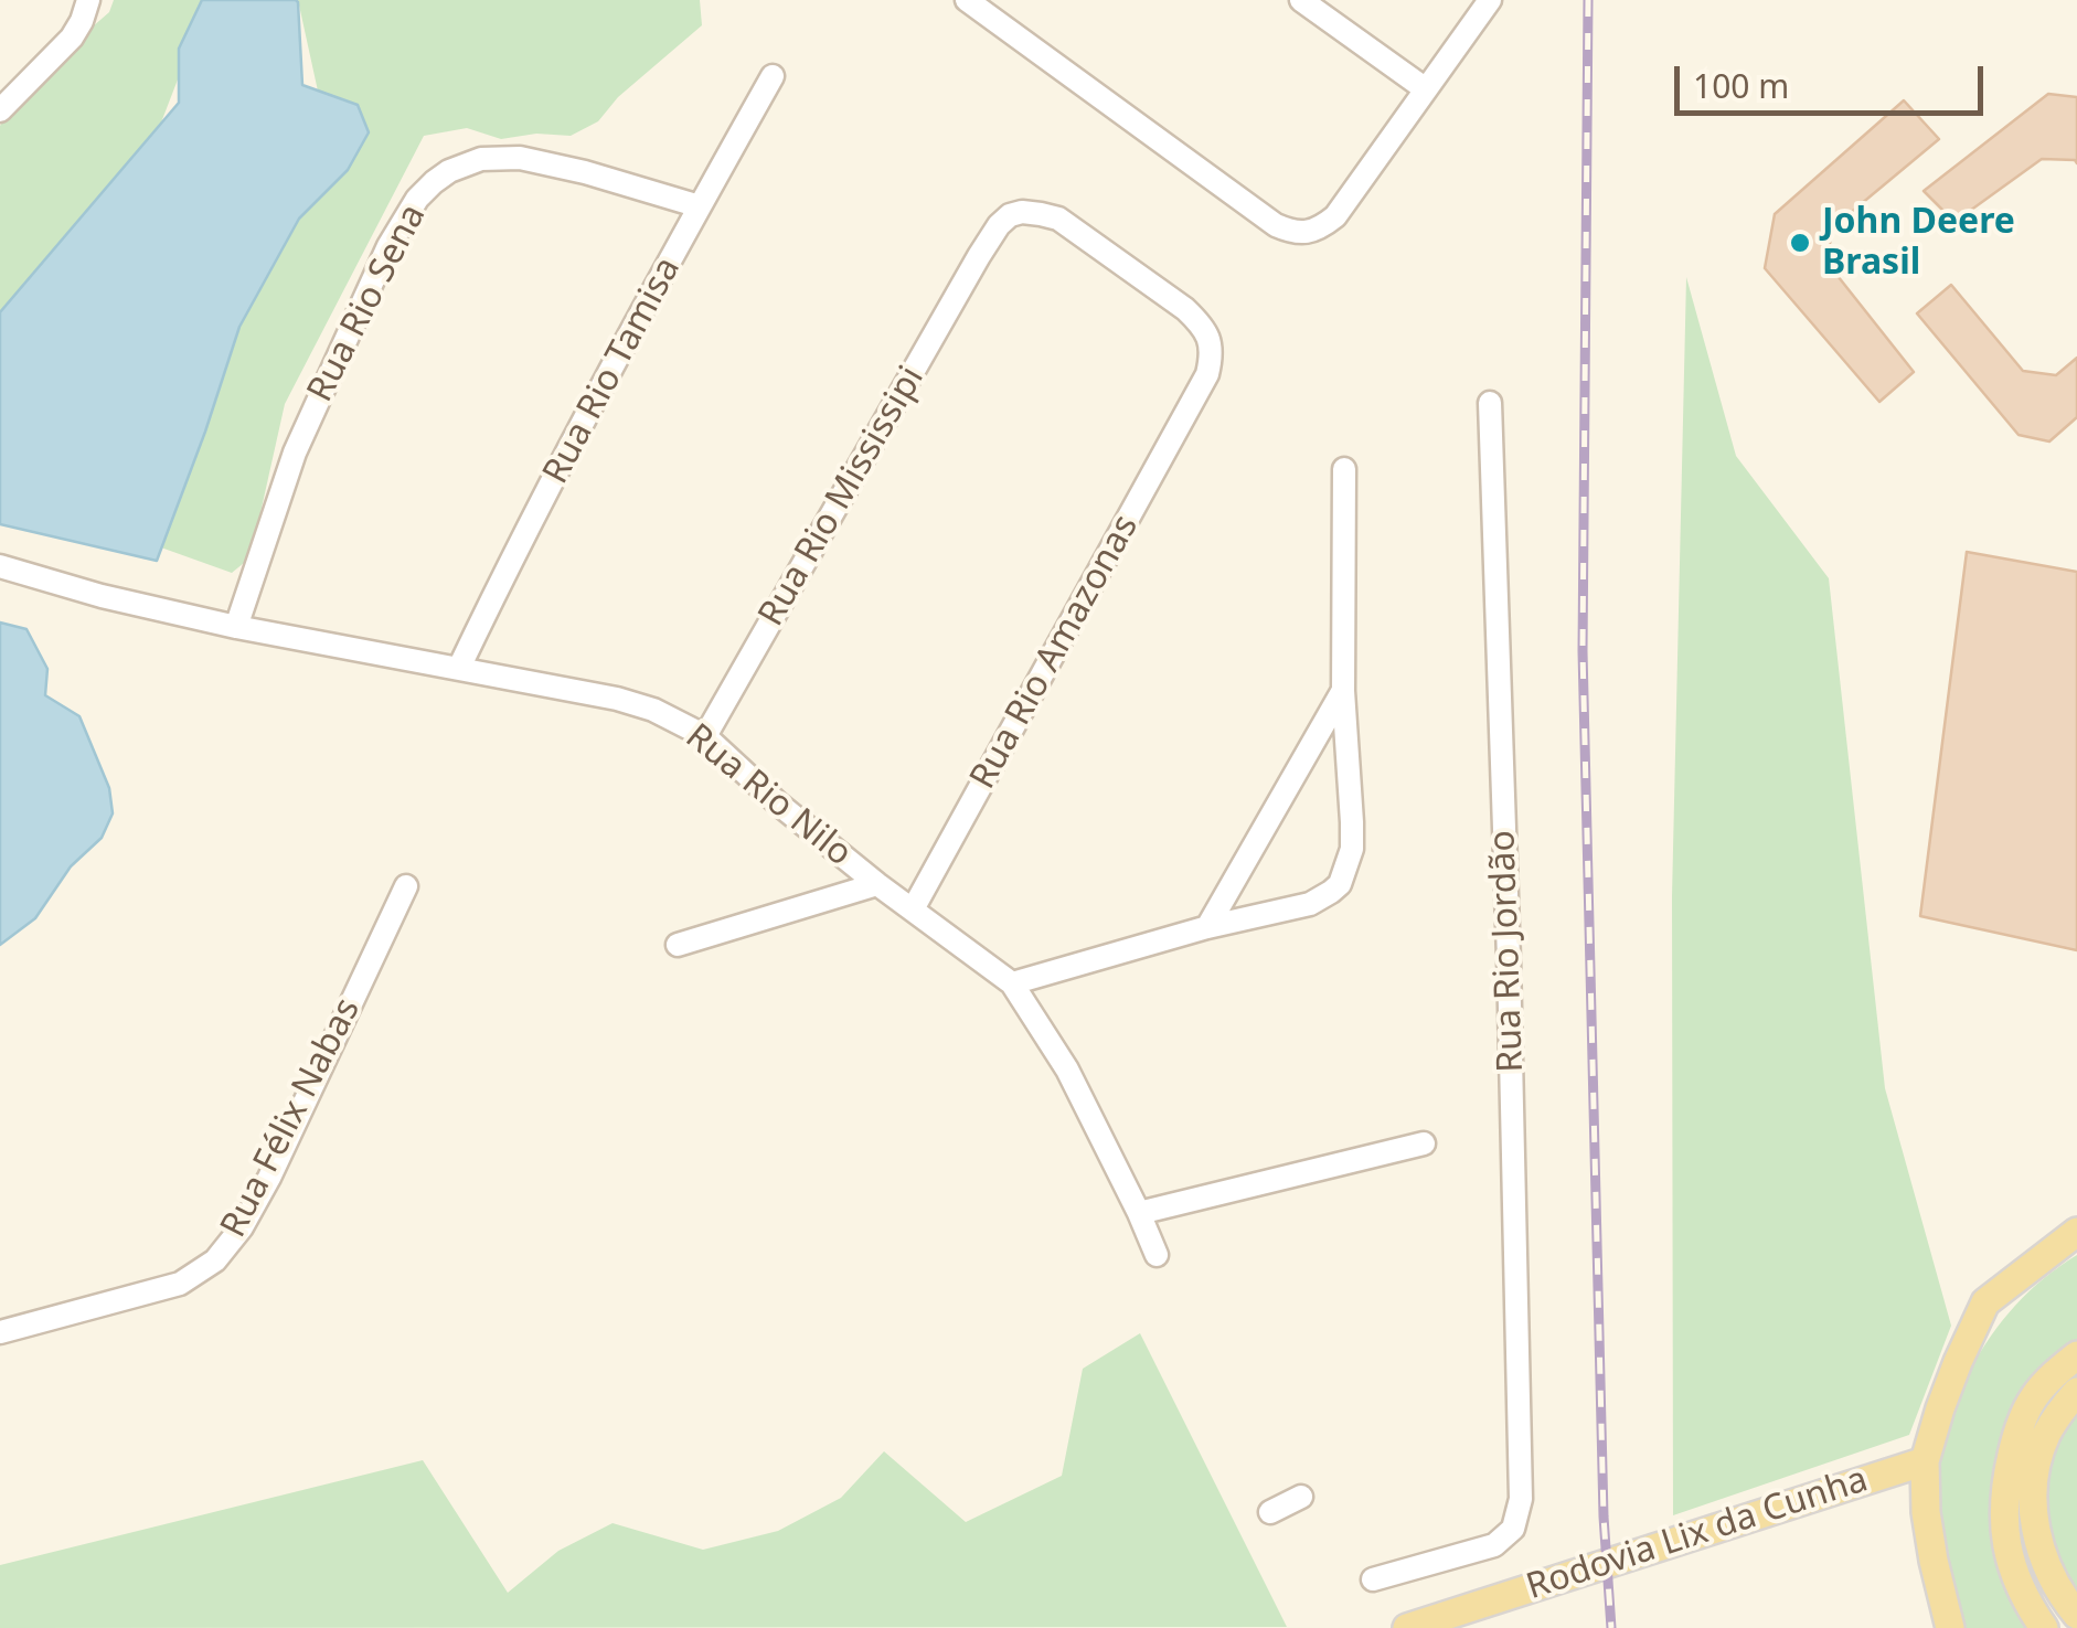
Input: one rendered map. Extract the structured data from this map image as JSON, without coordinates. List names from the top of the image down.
{
  "streets": {
    "main road": ["Rodovia Lix da Cunha"],
    "street": [
      "Rua Rio Sena",
      "Rua Rio Tamisa",
      "Rua Rio Mississipi",
      "Rua Rio Amazonas",
      "Rua Rio Nilo",
      "Rua Rio Jordão",
      "Rua Félix Nabas"
    ]
  },
  "crossings": [
    ["Rua Rio Sena", "Rua Rio Tamisa"],
    ["Rua Rio Sena", "Rua Rio Nilo"],
    ["Rua Rio Tamisa", "Rua Rio Nilo"],
    ["Rua Rio Mississipi", "Rua Rio Amazonas"],
    ["Rua Rio Mississipi", "Rua Rio Nilo"],
    ["Rua Rio Amazonas", "Rua Rio Nilo"]
  ],
  "places": ["John Deere Brasil"],
  "scale_bar": "100 m"
}
